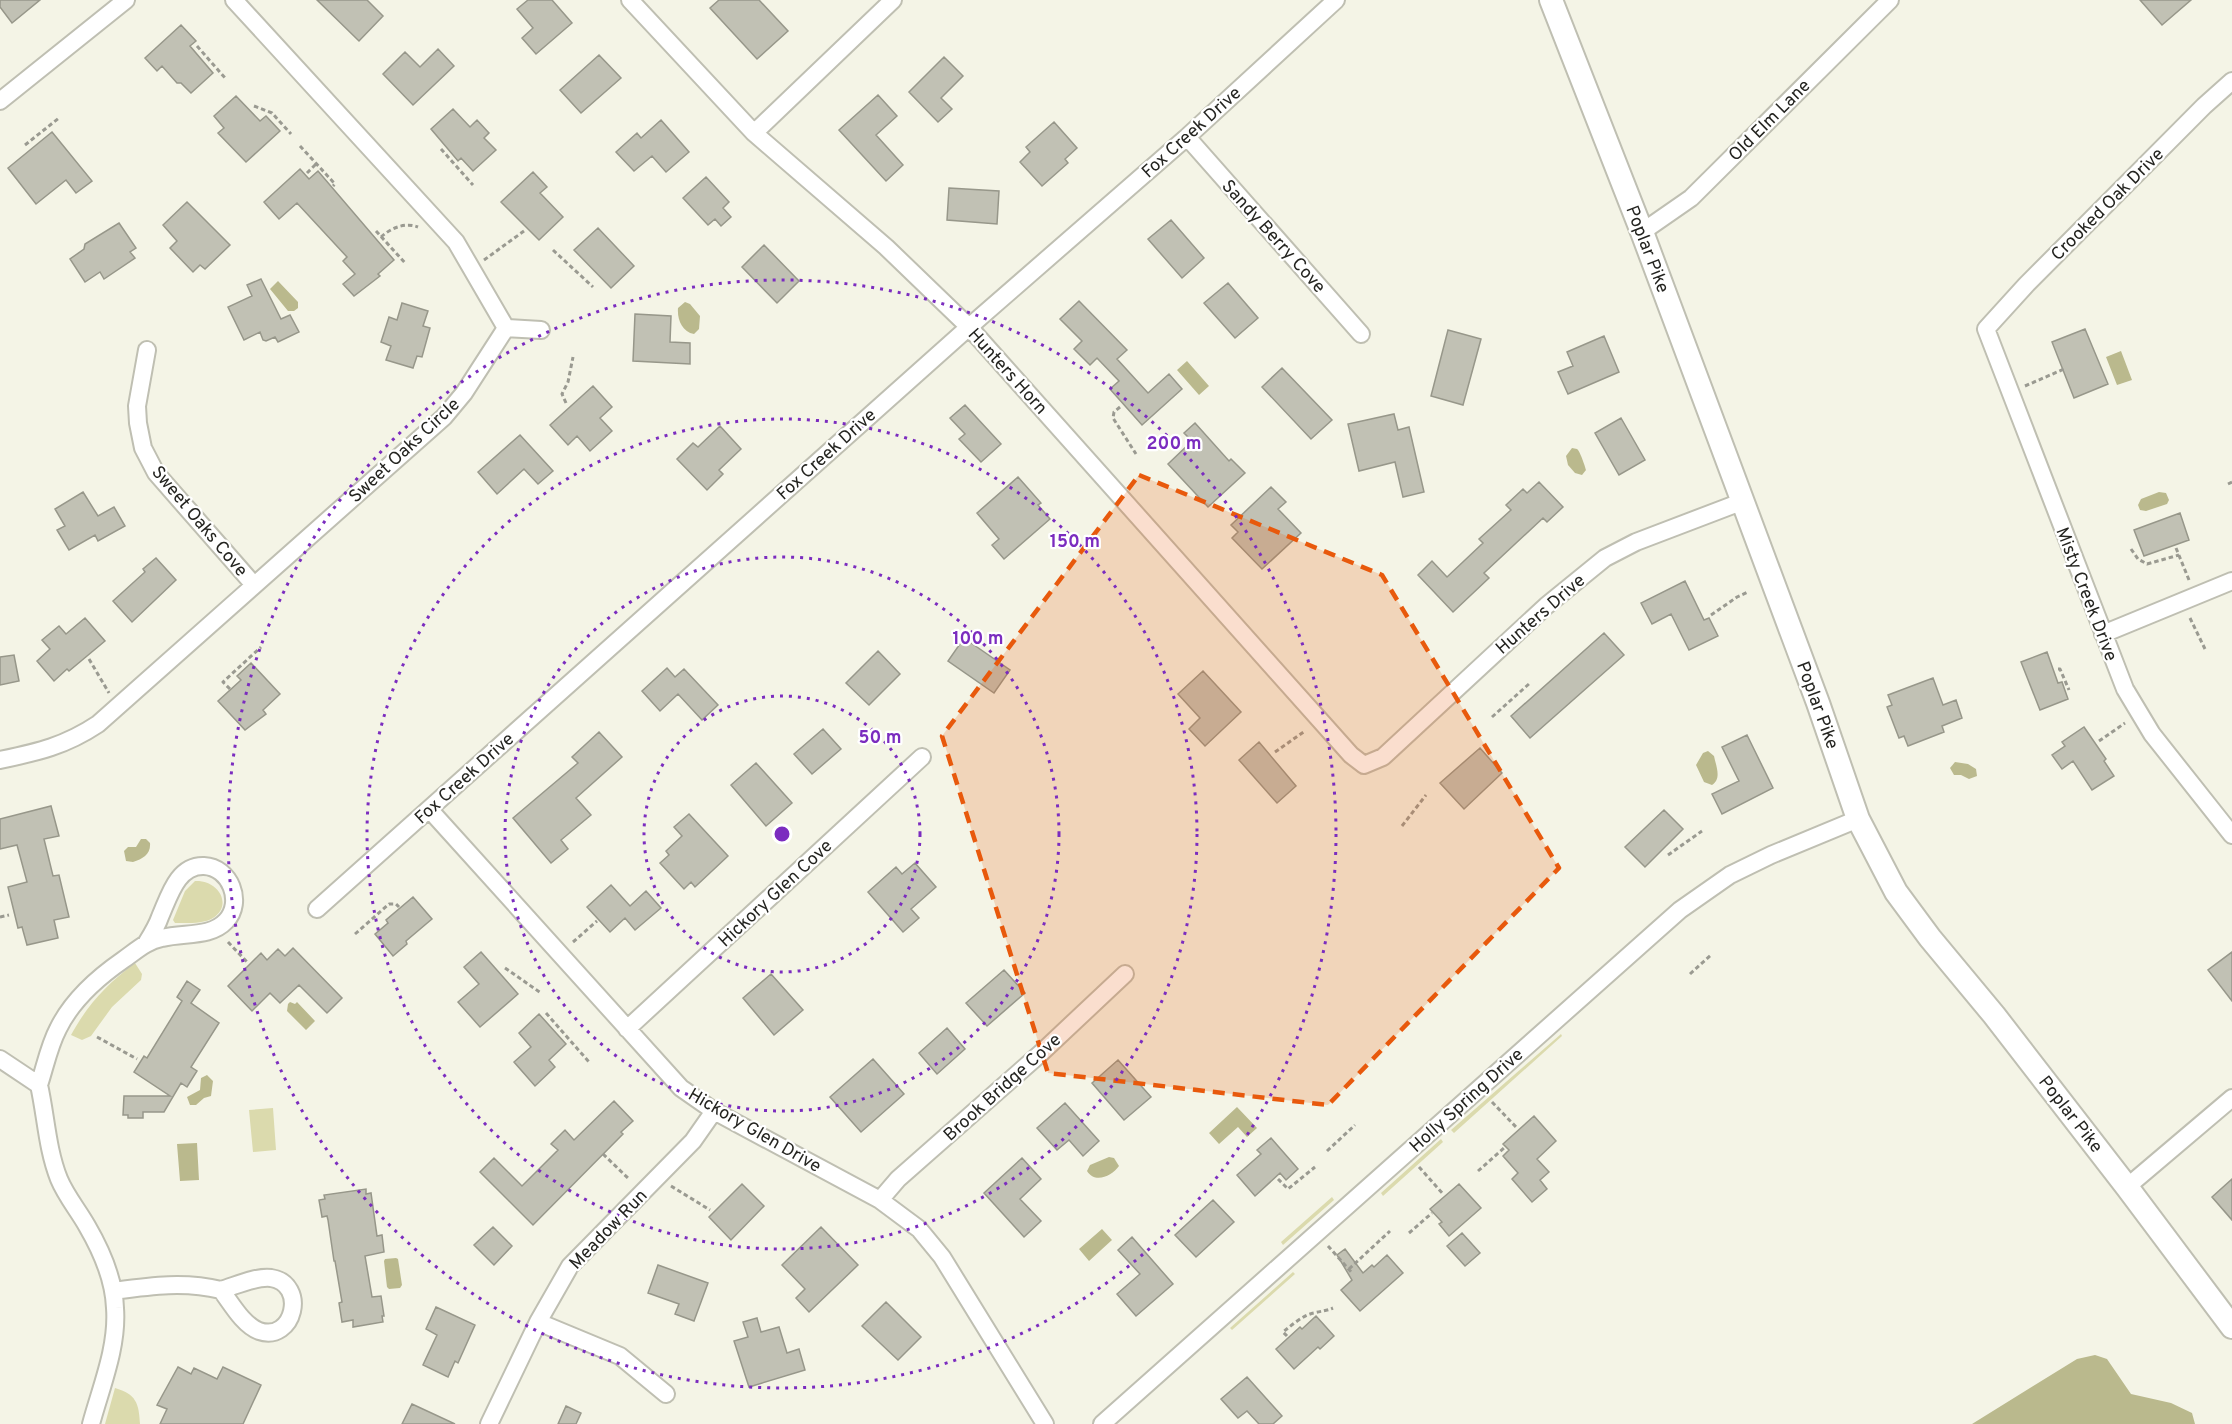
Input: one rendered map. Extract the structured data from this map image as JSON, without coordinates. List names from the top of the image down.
{
  "streets": {
    "main road": ["Poplar Pike"],
    "street": [
      "Old Elm Lane",
      "Fox Creek Drive",
      "Crooked Oak Drive",
      "Sandy Berry Cove",
      "Hunters Horn",
      "Sweet Oaks Circle",
      "Sweet Oaks Cove",
      "Misty Creek Drive",
      "Hunters Drive",
      "Hickory Glen Cove",
      "Brook Bridge Cove",
      "Holly Spring Drive",
      "Hickory Glen Drive",
      "Meadow Run"
    ]
  },
  "crossings": [
    ["Old Elm Lane", "Poplar Pike"],
    ["Fox Creek Drive", "Sandy Berry Cove"],
    ["Fox Creek Drive", "Hunters Horn"],
    ["Fox Creek Drive", "Hickory Glen Drive"],
    ["Crooked Oak Drive", "Misty Creek Drive"],
    ["Poplar Pike", "Hunters Drive"],
    ["Poplar Pike", "Holly Spring Drive"],
    ["Hunters Horn", "Hunters Drive"],
    ["Sweet Oaks Circle", "Sweet Oaks Cove"],
    ["Hickory Glen Cove", "Hickory Glen Drive"],
    ["Brook Bridge Cove", "Hickory Glen Drive"],
    ["Hickory Glen Drive", "Meadow Run"]
  ],
  "rings": [
    "200 m",
    "150 m",
    "100 m",
    "50 m"
  ]
}
